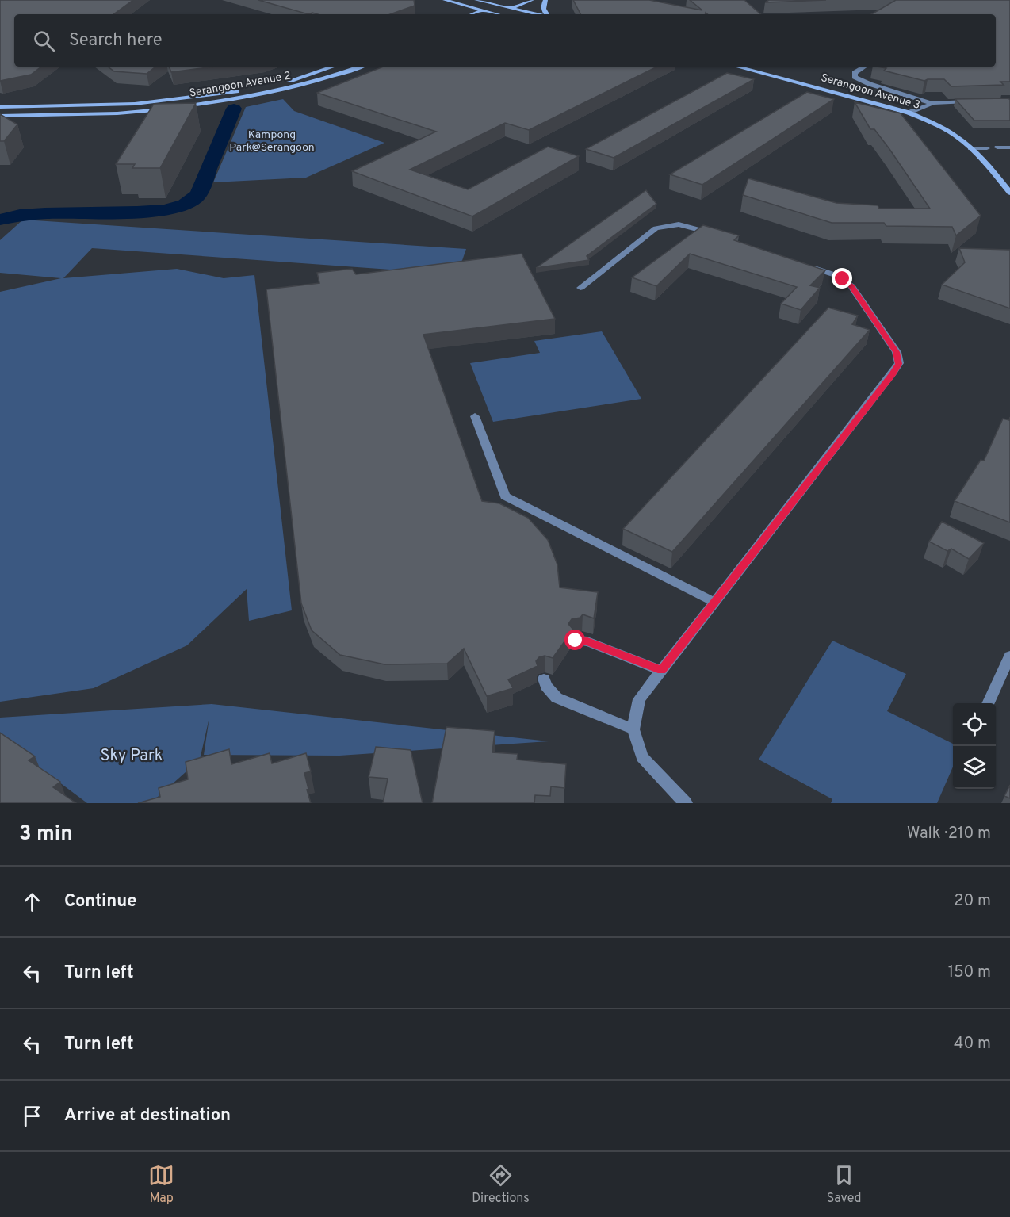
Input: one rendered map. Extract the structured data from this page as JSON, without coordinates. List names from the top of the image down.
{
  "streets": {
    "main road": ["Serangoon Avenue 2", "Serangoon Avenue 3"]
  },
  "parks": ["Kampong Park@Serangoon", "Sky Park"],
  "page": {
    "search": "Search here",
    "heading": ["3 min", "Walk · 210 m"],
    "list": [
      ["Continue", "20 m"],
      ["Turn left", "150 m"],
      ["Turn left", "40 m"],
      "Arrive at destination"
    ],
    "nav": ["Map", "Directions", "Saved"]
  }
}
